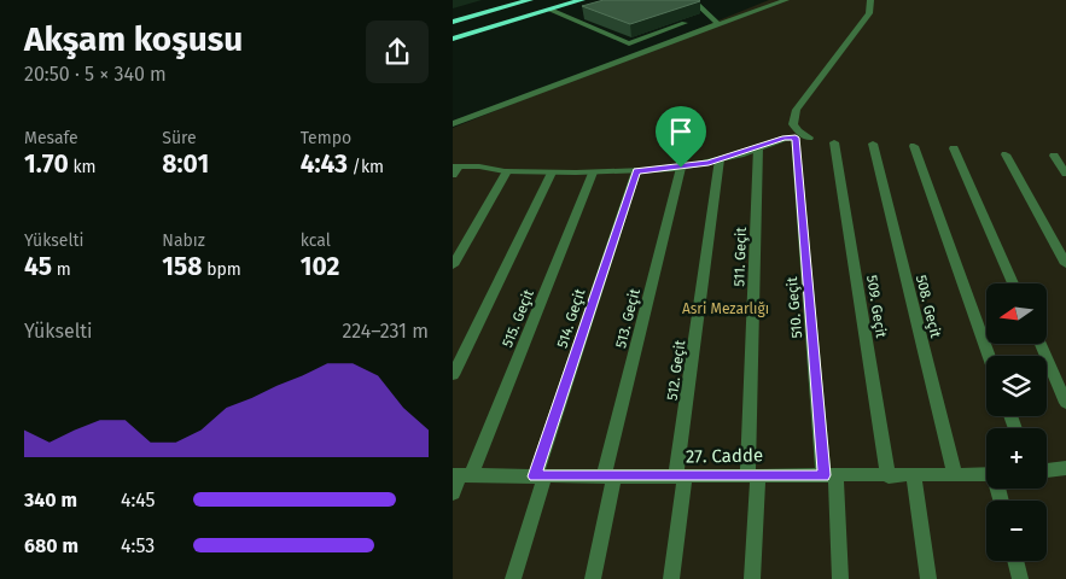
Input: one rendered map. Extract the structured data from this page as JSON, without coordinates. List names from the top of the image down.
{
  "streets": {
    "street": [
      "511. Geçit",
      "509. Geçit",
      "508. Geçit",
      "510. Geçit",
      "515. Geçit",
      "514. Geçit",
      "513. Geçit",
      "512. Geçit",
      "27. Cadde"
    ]
  },
  "crossings": [
    ["511. Geçit", "510. Geçit"],
    ["511. Geçit", "27. Cadde"],
    ["509. Geçit", "27. Cadde"],
    ["508. Geçit", "27. Cadde"],
    ["510. Geçit", "27. Cadde"],
    ["515. Geçit", "27. Cadde"],
    ["514. Geçit", "27. Cadde"],
    ["513. Geçit", "27. Cadde"],
    ["512. Geçit", "27. Cadde"]
  ],
  "parks": ["Asri Mezarlığı"],
  "north": "left",
  "page": {
    "heading": ["Akşam koşusu", "20:50 · 5 × 340 m"],
    "stats": [
      ["Mesafe", "1.70 km"],
      ["Süre", "8:01"],
      ["Tempo", "4:43 /km"],
      ["Yükselti", "45 m"],
      ["Nabız", "158 bpm"],
      ["kcal", "102"]
    ],
    "map_buttons": ["+", "−"],
    "chart": ["Yükselti", "224–231 m"],
    "list": [
      {
        "name": "340 m",
        "note": "4:45"
      },
      {
        "name": "680 m",
        "note": "4:53"
      }
    ]
  }
}
